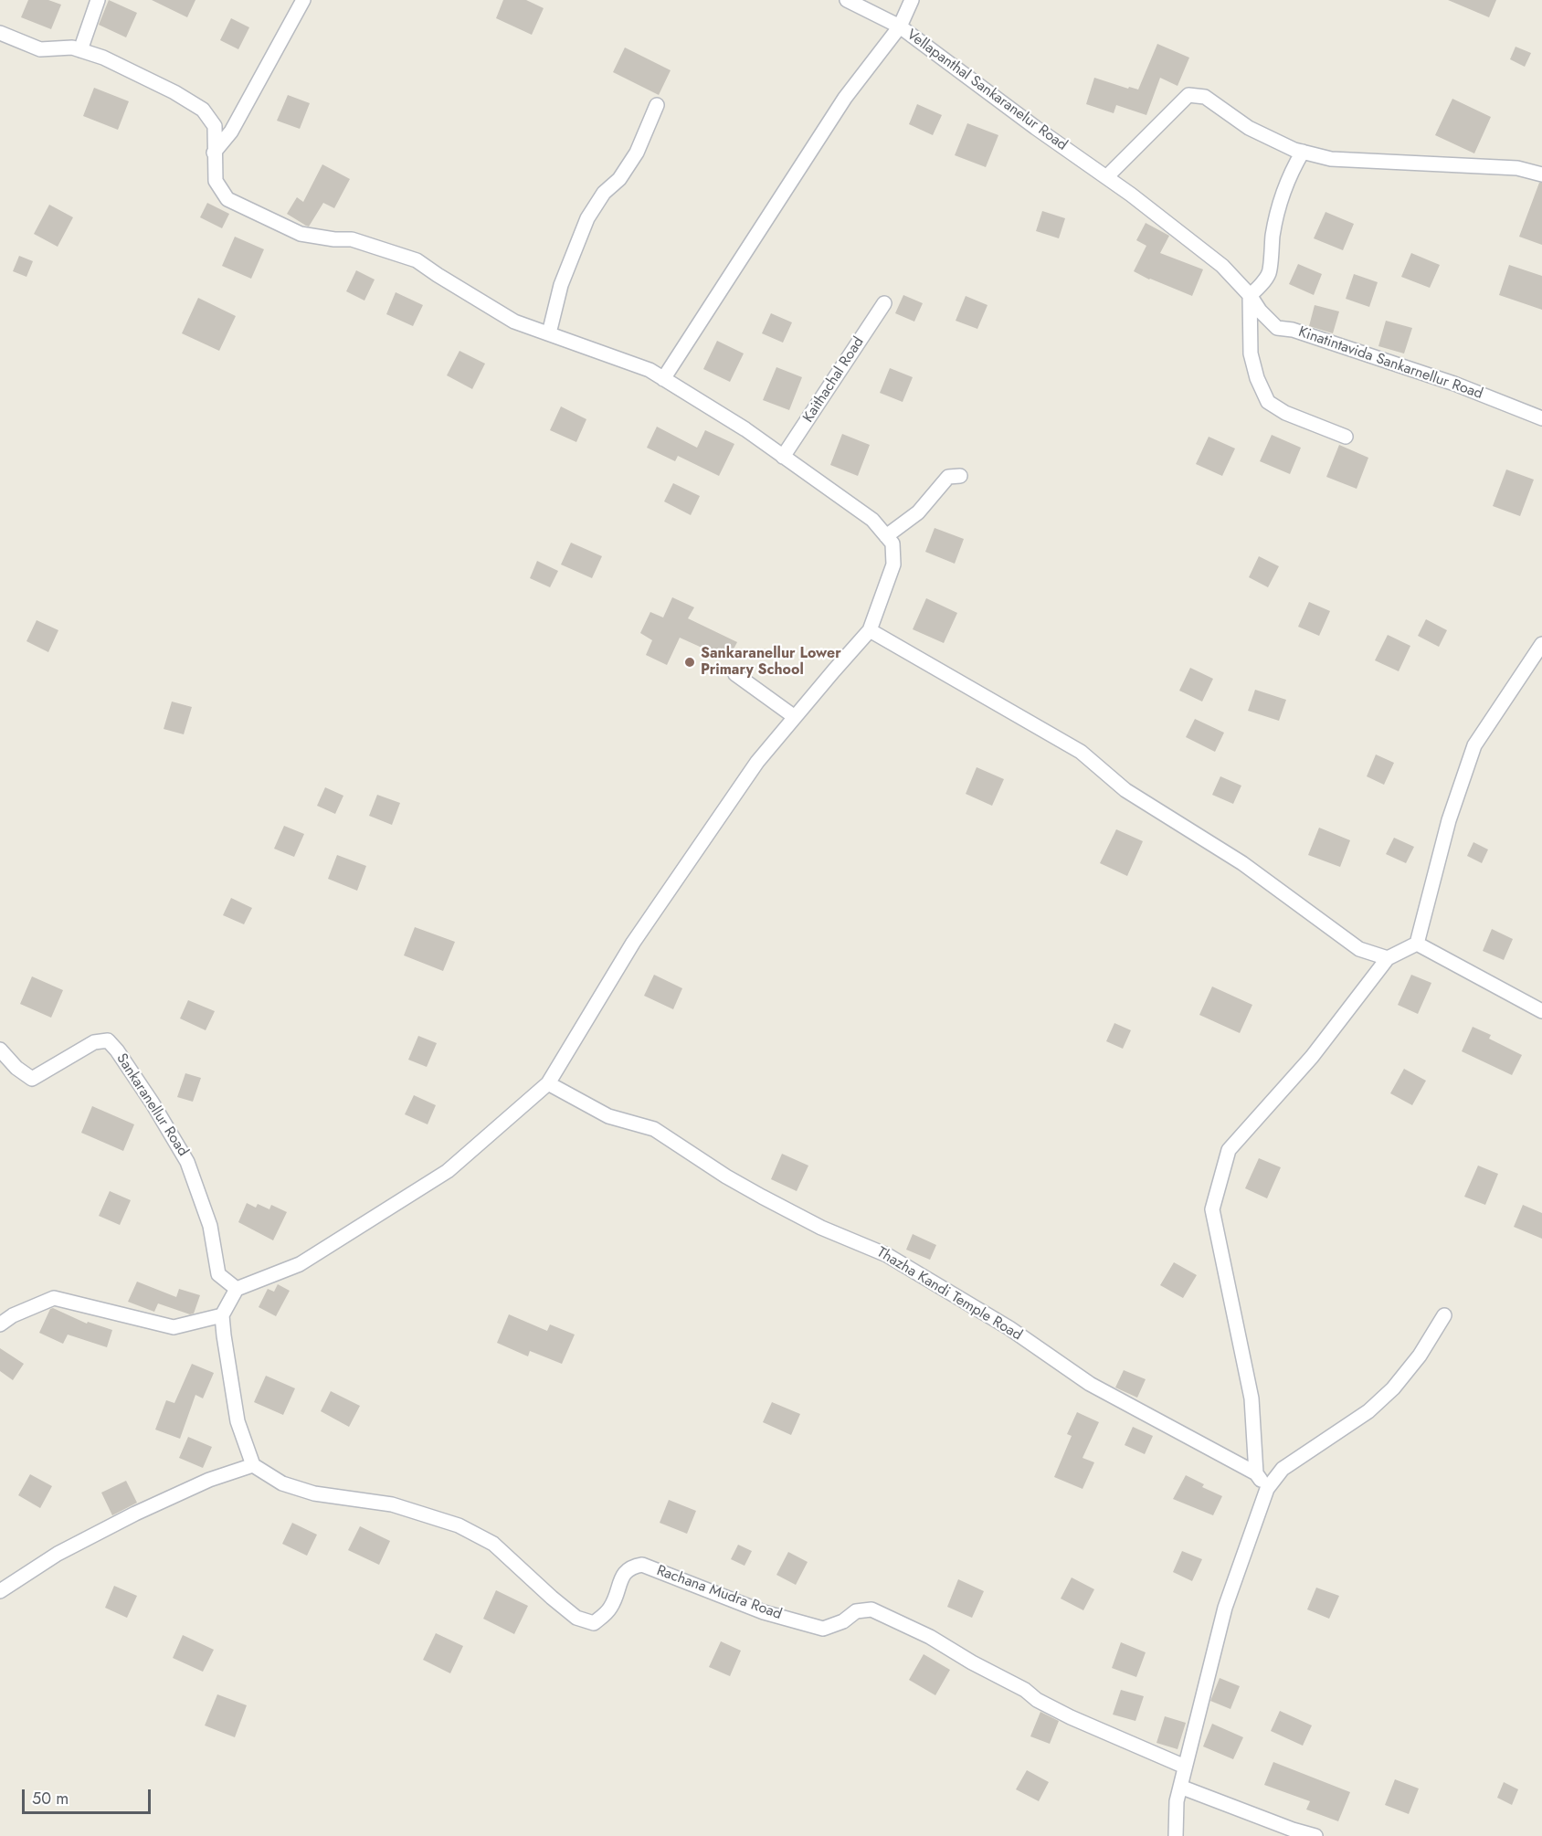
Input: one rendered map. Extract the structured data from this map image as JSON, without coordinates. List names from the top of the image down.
{
  "streets": {
    "street": [
      "Vellapanthal Sankaranelur Road",
      "Kinatintavida Sankarnellur Road",
      "Kaithachal Road",
      "Sankaranellur Road",
      "Thazha Kandi Temple Road",
      "Rachana Mudra Road"
    ]
  },
  "crossings": [
    ["Vellapanthal Sankaranelur Road", "Kinatintavida Sankarnellur Road"]
  ],
  "places": ["Sankaranellur Lower Primary School"],
  "scale_bar": "50 m"
}
